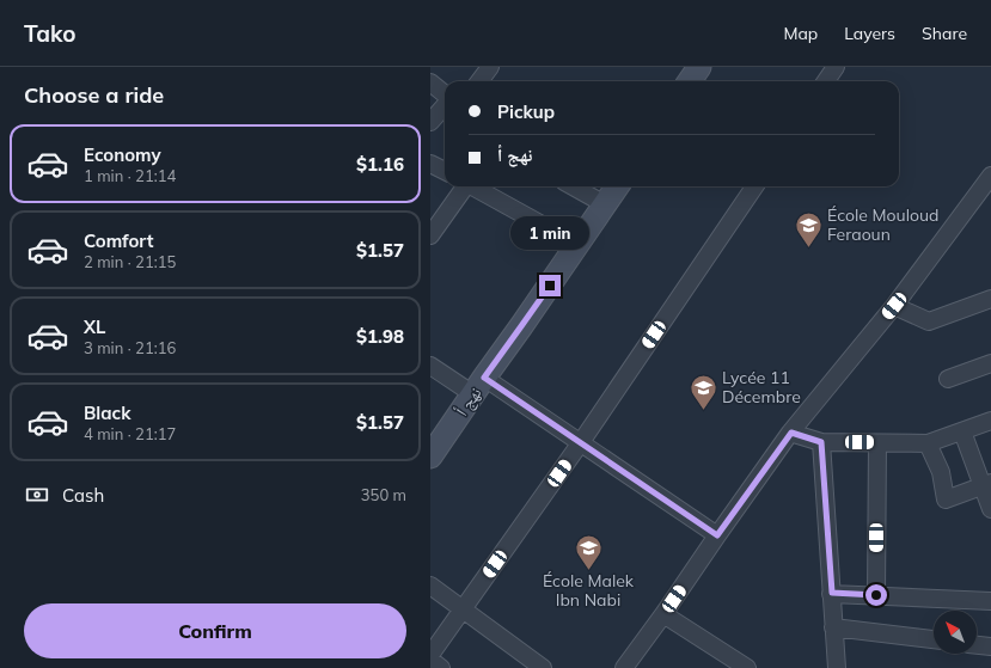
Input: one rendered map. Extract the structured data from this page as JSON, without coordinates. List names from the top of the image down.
{
  "streets": {
    "main road": ["نهج أ"]
  },
  "places": {
    "school or university": ["École Mouloud Feraoun", "Lycée 11 Décembre", "École Malek Ibn Nabi"]
  },
  "north": "top left",
  "page": {
    "header": "Tako",
    "nav": ["Map", "Layers", "Share"],
    "heading": "Choose a ride",
    "banner": ["Pickup", "نهج أ"],
    "list": [
      {
        "name": "Economy",
        "note": "1 min · 21:14",
        "value": "$1.16"
      },
      {
        "name": "Comfort",
        "note": "2 min · 21:15",
        "value": "$1.57"
      },
      {
        "name": "XL",
        "note": "3 min · 21:16",
        "value": "$1.98"
      },
      {
        "name": "Black",
        "note": "4 min · 21:17",
        "value": "$1.57"
      }
    ],
    "bubble": "1 min",
    "pay": ["Cash", "350 m"],
    "buttons": "Confirm"
  }
}
